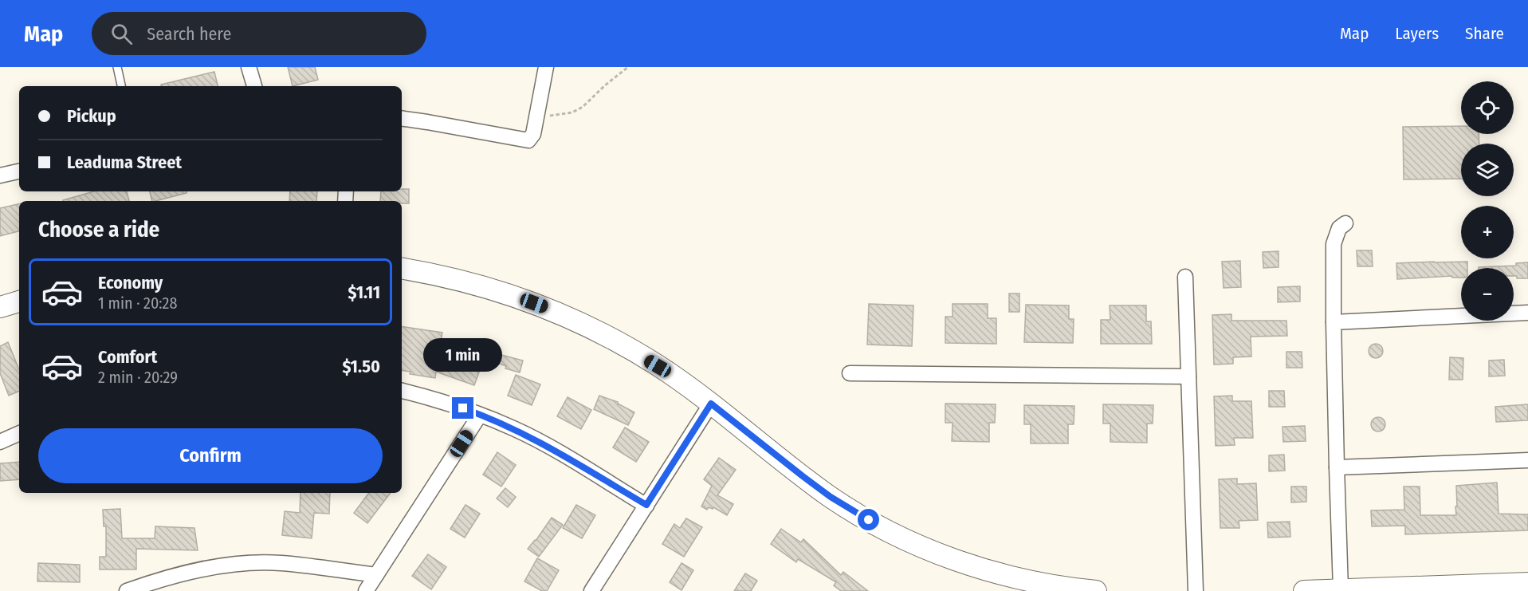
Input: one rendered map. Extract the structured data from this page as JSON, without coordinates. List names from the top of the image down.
{
  "page": {
    "header": "Map",
    "search": "Search here",
    "nav": ["Map", "Layers", "Share"],
    "map_buttons": ["+", "−"],
    "banner": ["Pickup", "Leaduma Street"],
    "heading": "Choose a ride",
    "list": [
      {
        "name": "Economy",
        "note": "1 min · 20:28",
        "value": "$1.11"
      },
      {
        "name": "Comfort",
        "note": "2 min · 20:29",
        "value": "$1.50"
      }
    ],
    "bubble": "1 min",
    "buttons": "Confirm"
  }
}
